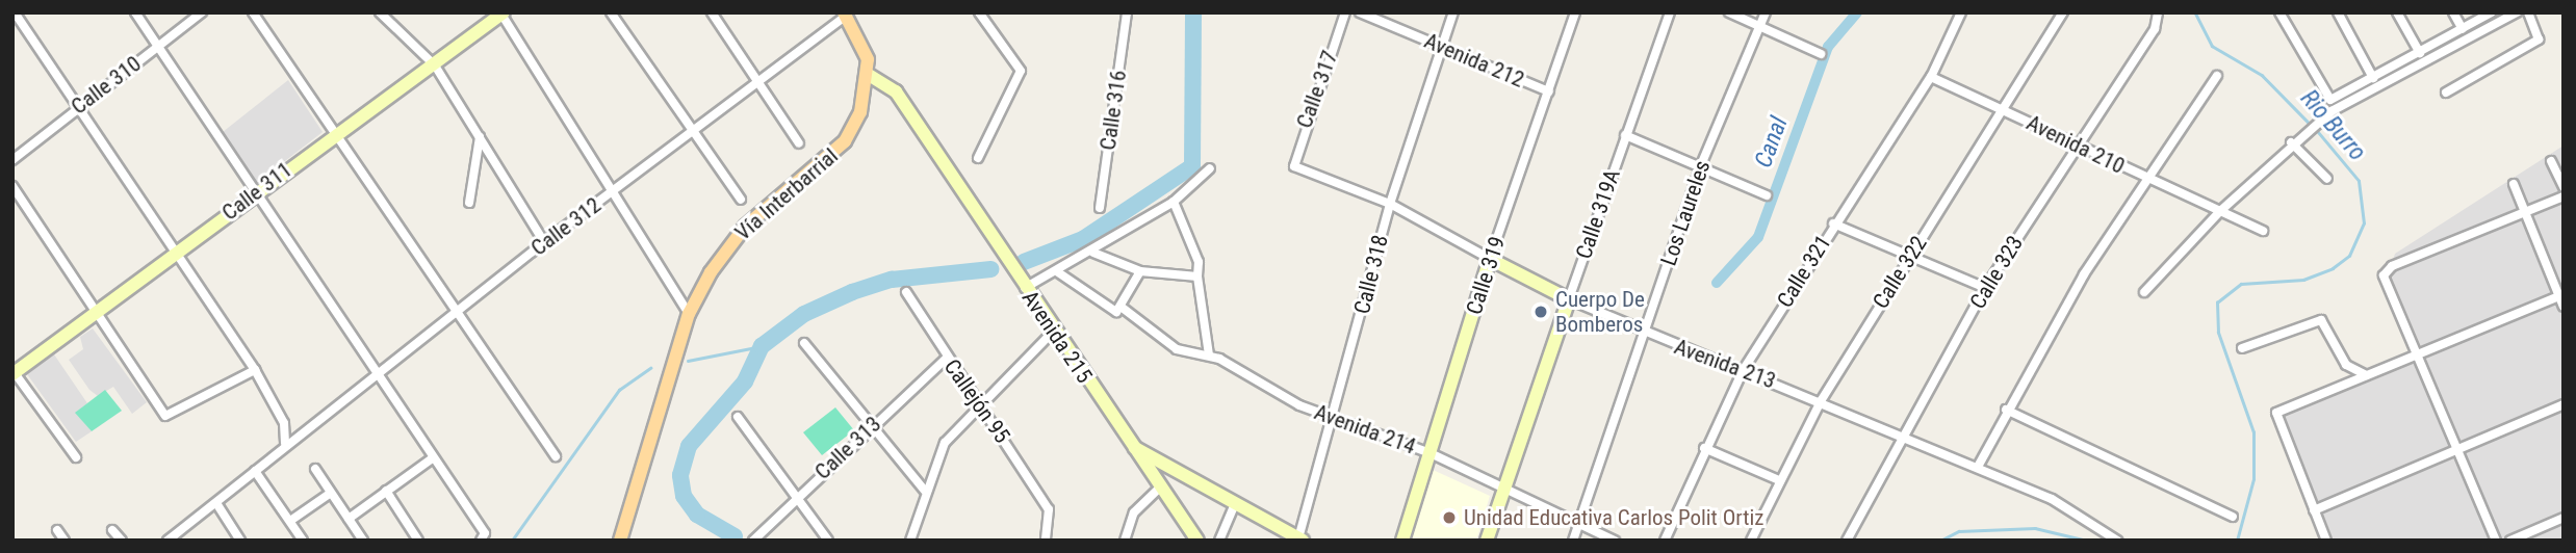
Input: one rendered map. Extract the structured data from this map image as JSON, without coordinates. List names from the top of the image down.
{
  "streets": {
    "main road": ["Vía Interbarrial"],
    "street": [
      "Avenida 212",
      "Calle 310",
      "Calle 317",
      "Calle 316",
      "Avenida 210",
      "Calle 311",
      "Los Laureles",
      "Calle 319A",
      "Calle 312",
      "Calle 321",
      "Calle 322",
      "Calle 323",
      "Calle 318",
      "Calle 319",
      "Avenida 215",
      "Avenida 213",
      "Callejón 95",
      "Avenida 214",
      "Calle 313"
    ]
  },
  "crossings": [
    ["Avenida 212", "Calle 318"],
    ["Avenida 212", "Calle 319"],
    ["Calle 317", "Avenida 213"],
    ["Avenida 210", "Calle 321"],
    ["Avenida 210", "Calle 322"],
    ["Avenida 210", "Calle 323"],
    ["Vía Interbarrial", "Avenida 215"],
    ["Los Laureles", "Avenida 213"],
    ["Los Laureles", "Avenida 214"],
    ["Calle 319A", "Avenida 213"],
    ["Calle 319A", "Avenida 214"],
    ["Calle 321", "Avenida 213"],
    ["Calle 322", "Avenida 213"],
    ["Calle 323", "Avenida 213"],
    ["Calle 318", "Avenida 215"],
    ["Calle 318", "Avenida 213"],
    ["Calle 318", "Avenida 214"],
    ["Calle 319", "Avenida 213"],
    ["Calle 319", "Avenida 214"],
    ["Callejón 95", "Calle 313"]
  ],
  "water": ["Rio Burro", "Canal"],
  "places": ["Cuerpo De Bomberos", "Unidad Educativa Carlos Polit Ortiz"]
}
